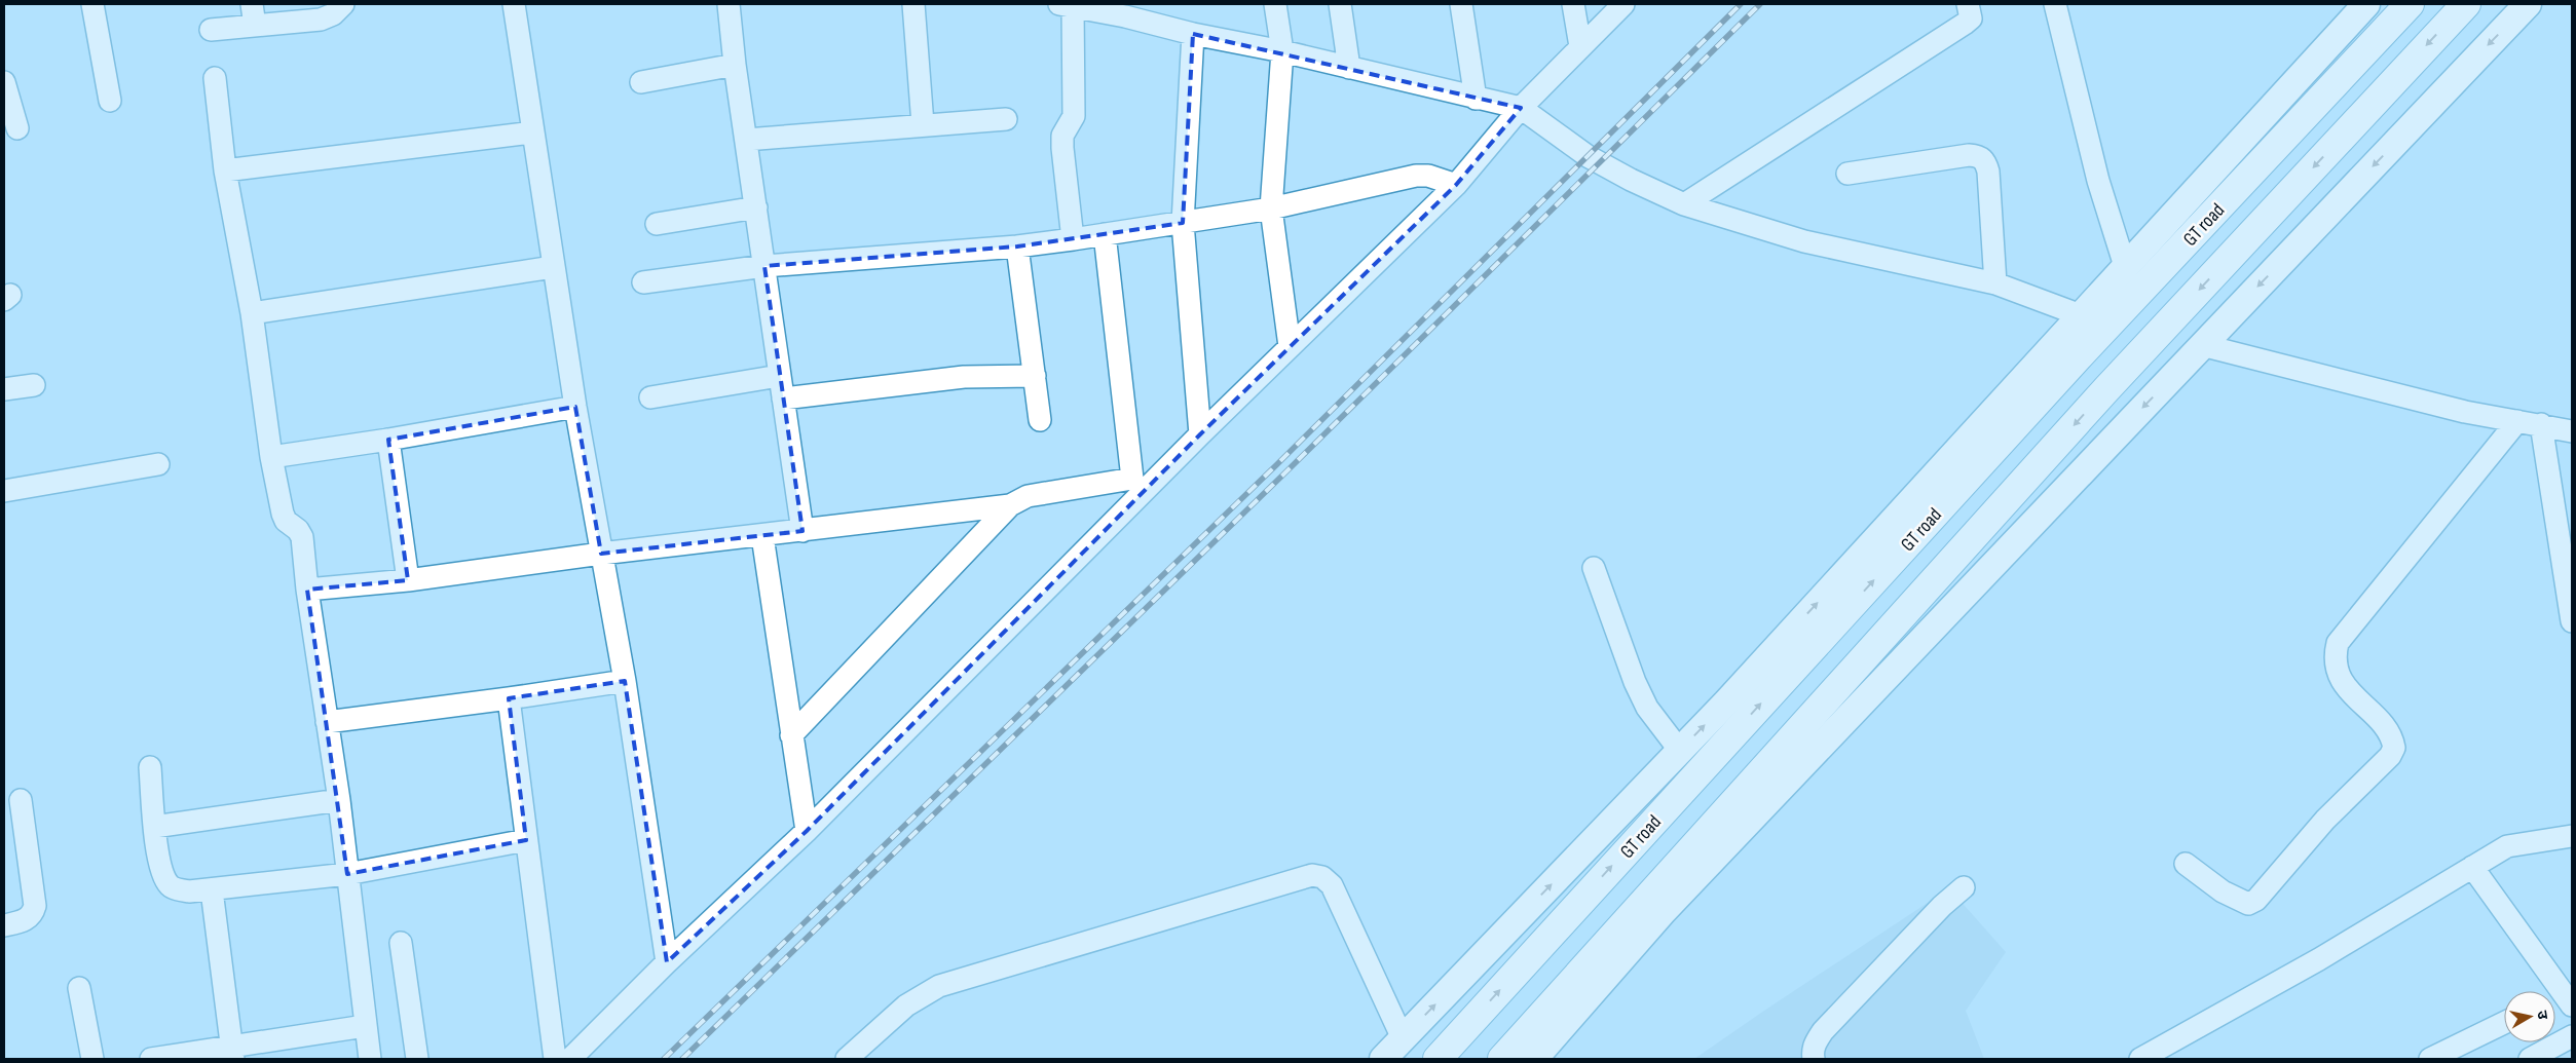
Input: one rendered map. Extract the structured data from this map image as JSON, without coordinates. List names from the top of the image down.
{
  "streets": {
    "highway": ["GT road"]
  },
  "north": "right"
}
